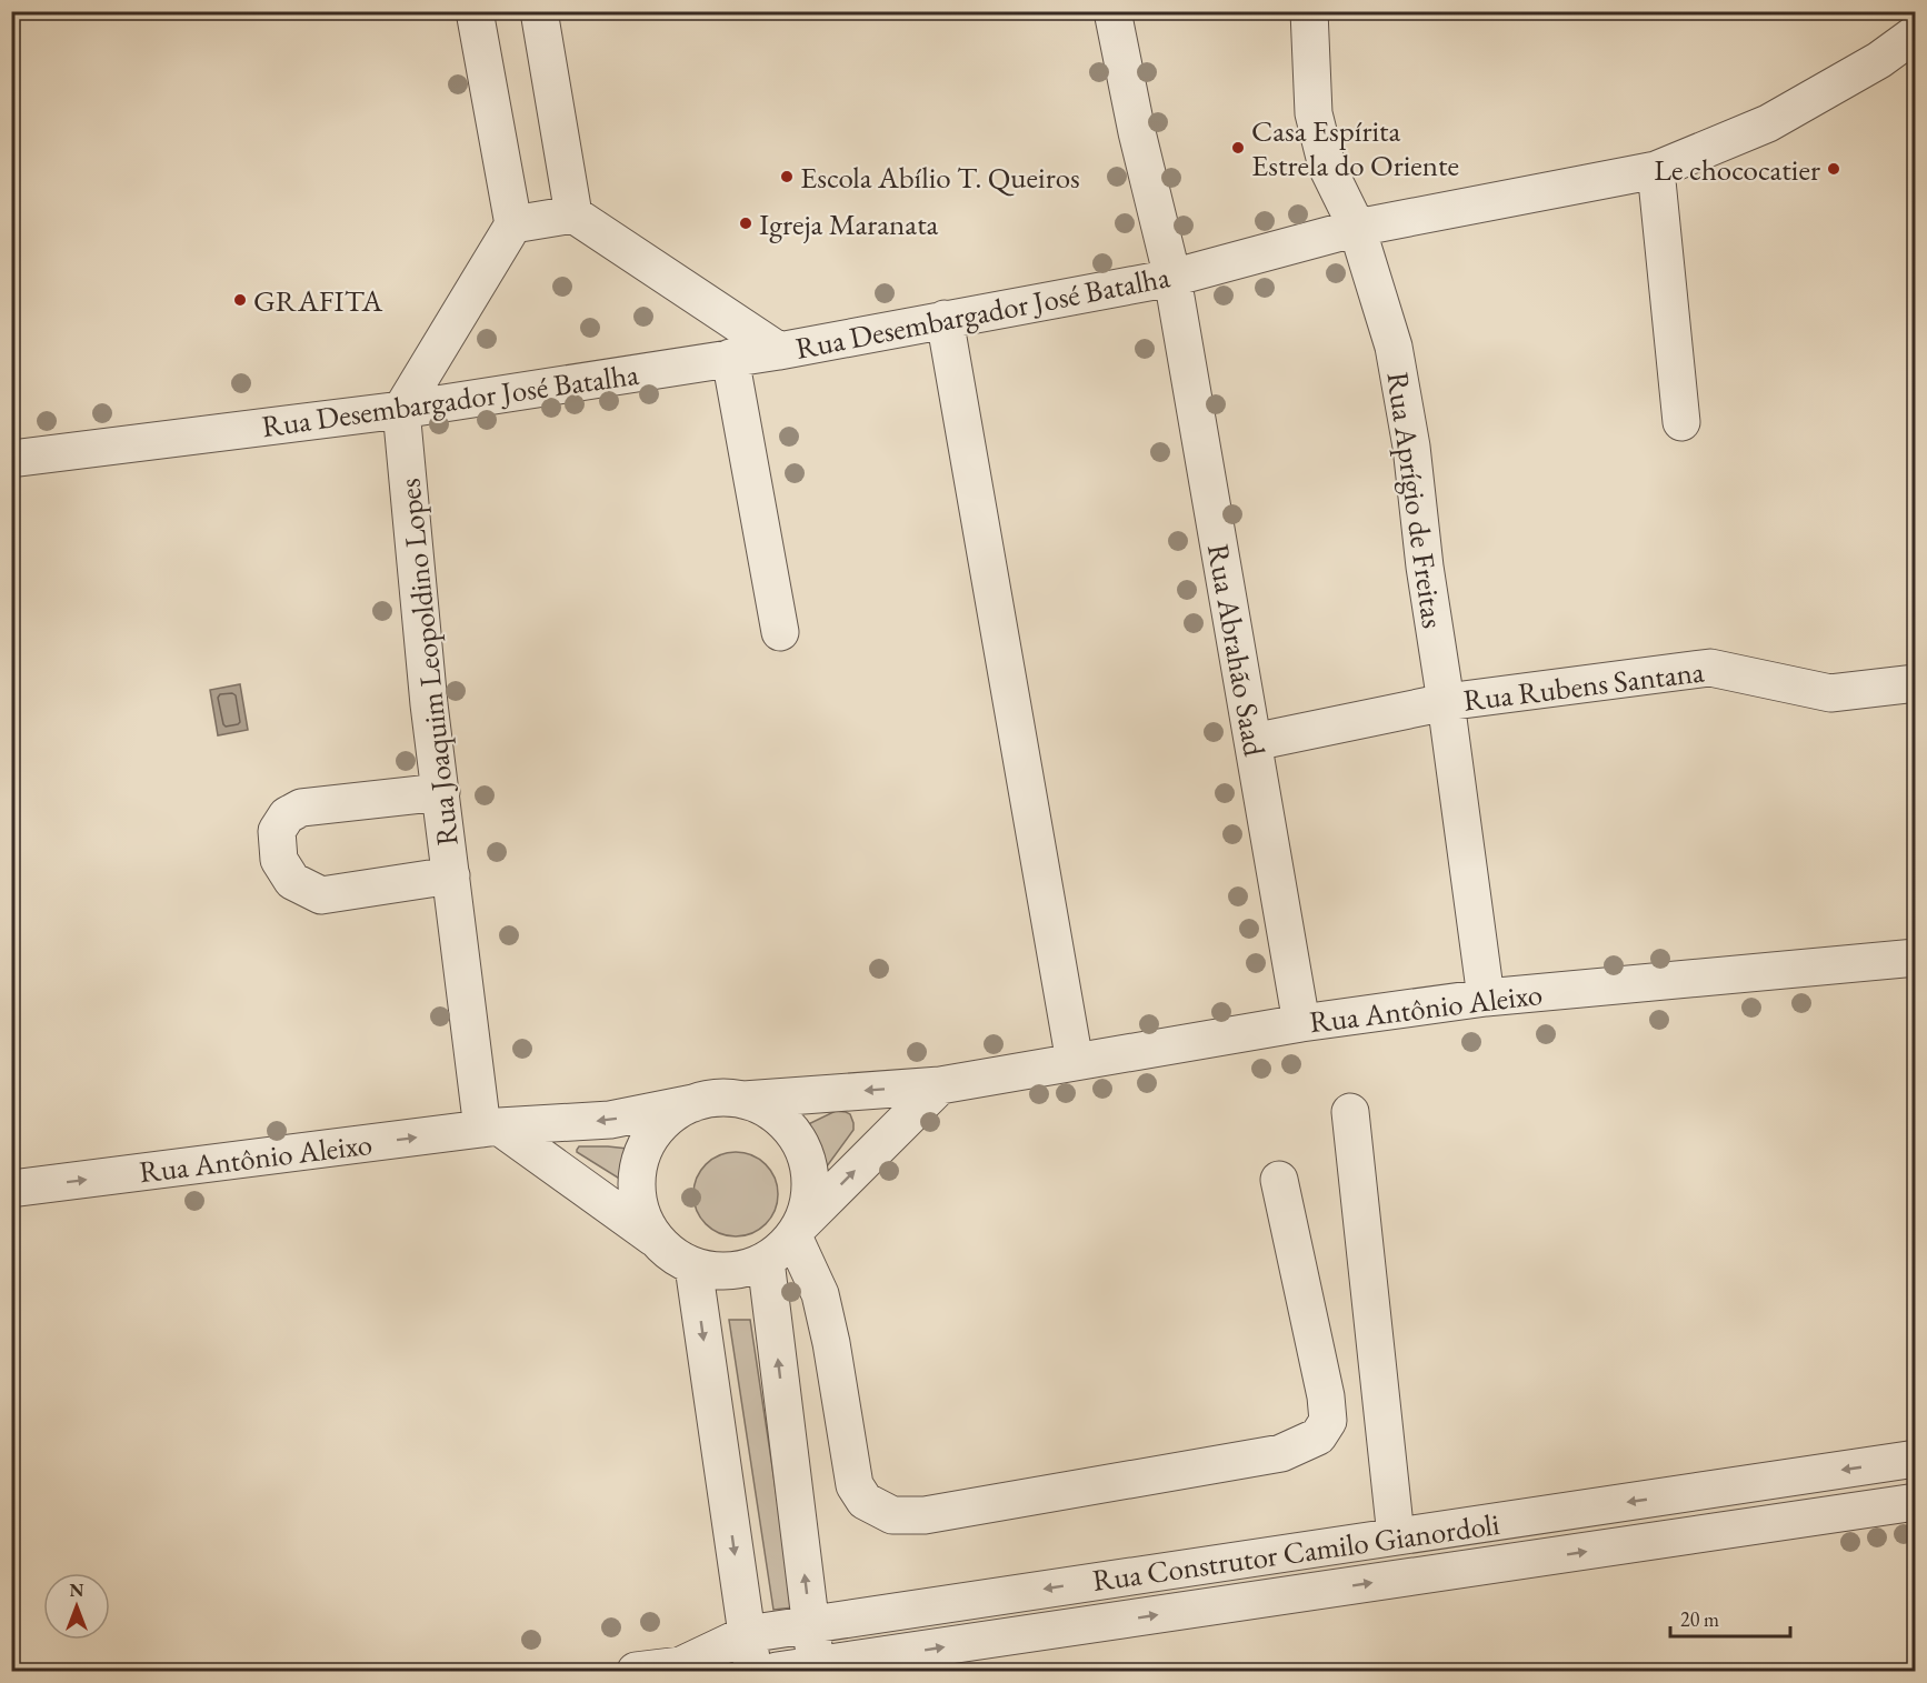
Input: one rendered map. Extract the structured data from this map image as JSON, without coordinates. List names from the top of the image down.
{
  "streets": {
    "street": [
      "Rua Desembargador José Batalha",
      "Rua Aprígio de Freitas",
      "Rua Abrahão Saad",
      "Rua Joaquim Leopoldino Lopes",
      "Rua Rubens Santana",
      "Rua Antônio Aleixo",
      "Rua Construtor Camilo Gianordoli"
    ]
  },
  "crossings": [
    ["Rua Desembargador José Batalha", "Rua Aprígio de Freitas"],
    ["Rua Desembargador José Batalha", "Rua Abrahão Saad"],
    ["Rua Desembargador José Batalha", "Rua Joaquim Leopoldino Lopes"],
    ["Rua Aprígio de Freitas", "Rua Rubens Santana"],
    ["Rua Aprígio de Freitas", "Rua Antônio Aleixo"],
    ["Rua Abrahão Saad", "Rua Rubens Santana"],
    ["Rua Abrahão Saad", "Rua Antônio Aleixo"],
    ["Rua Joaquim Leopoldino Lopes", "Rua Antônio Aleixo"]
  ],
  "places": [
    "Casa Espírita Estrela do Oriente",
    "Le chococatier",
    "Escola Abílio T. Queiros",
    "Igreja Maranata",
    "GRAFITA"
  ],
  "scale_bar": "20 m",
  "north": "top"
}
